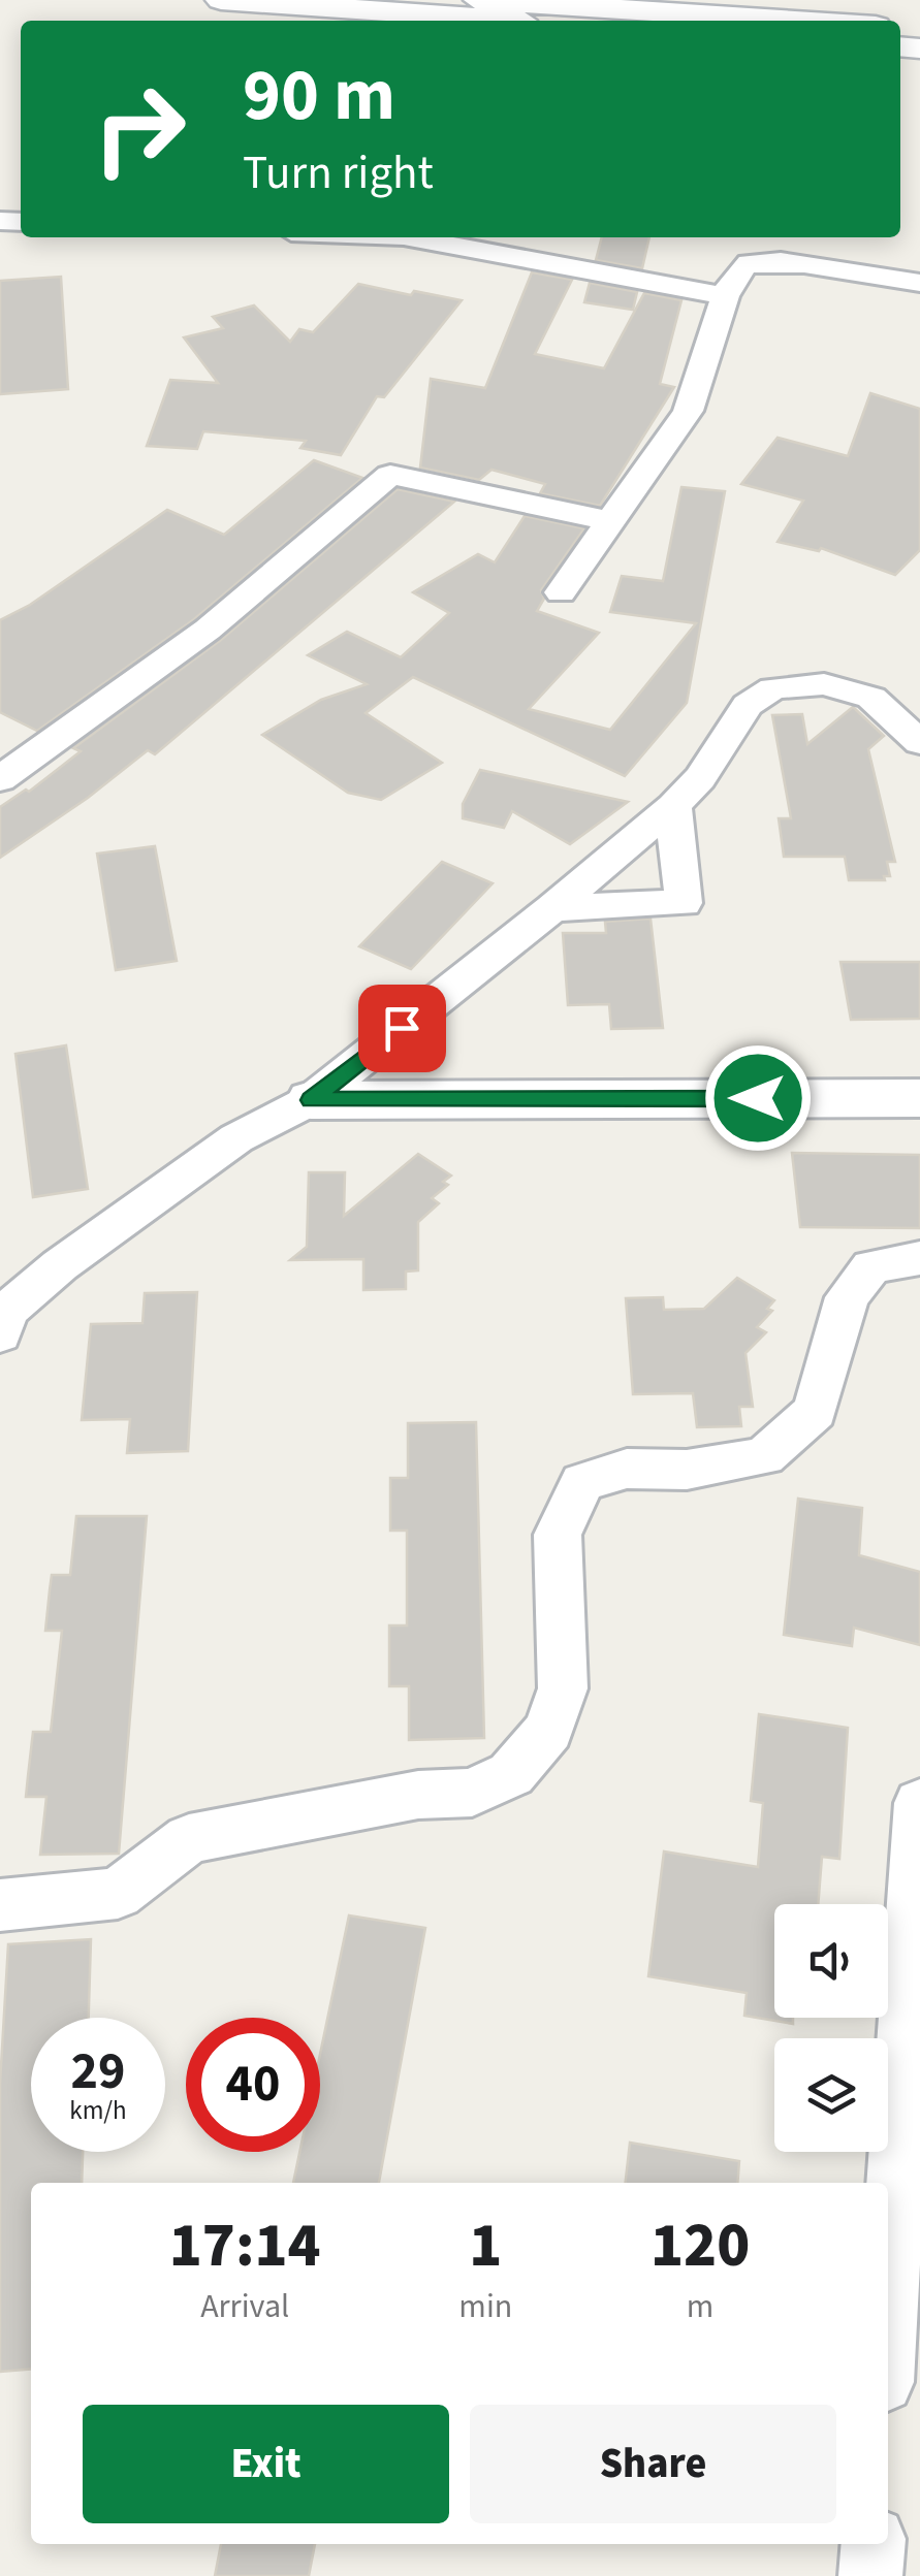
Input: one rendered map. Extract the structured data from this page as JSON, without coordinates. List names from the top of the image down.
{
  "page": {
    "turn": ["90 m", "Turn right"],
    "speed": "29 km/h",
    "limit": "40",
    "eta": [
      "17:14",
      "Arrival",
      "1",
      "min",
      "120",
      "m"
    ],
    "buttons": ["Exit", "Share"]
  }
}
